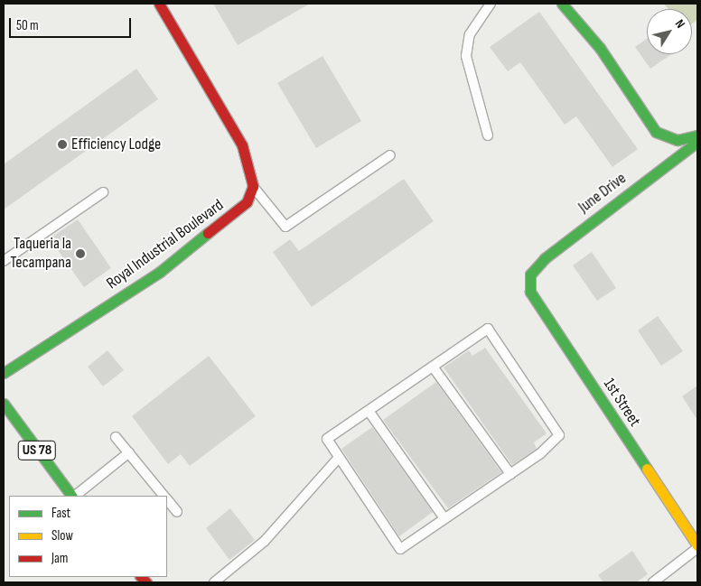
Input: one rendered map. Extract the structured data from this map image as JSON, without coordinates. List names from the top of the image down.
{
  "streets": {
    "street": [
      "June Drive",
      "Royal Industrial Boulevard",
      "1st Street",
      "US 78"
    ]
  },
  "crossings": [
    ["June Drive", "1st Street"]
  ],
  "places": ["Efficiency Lodge", "Taqueria la Tecampana"],
  "legend": ["Fast", "Slow", "Jam"],
  "scale_bar": "50 m",
  "north": "top right"
}
